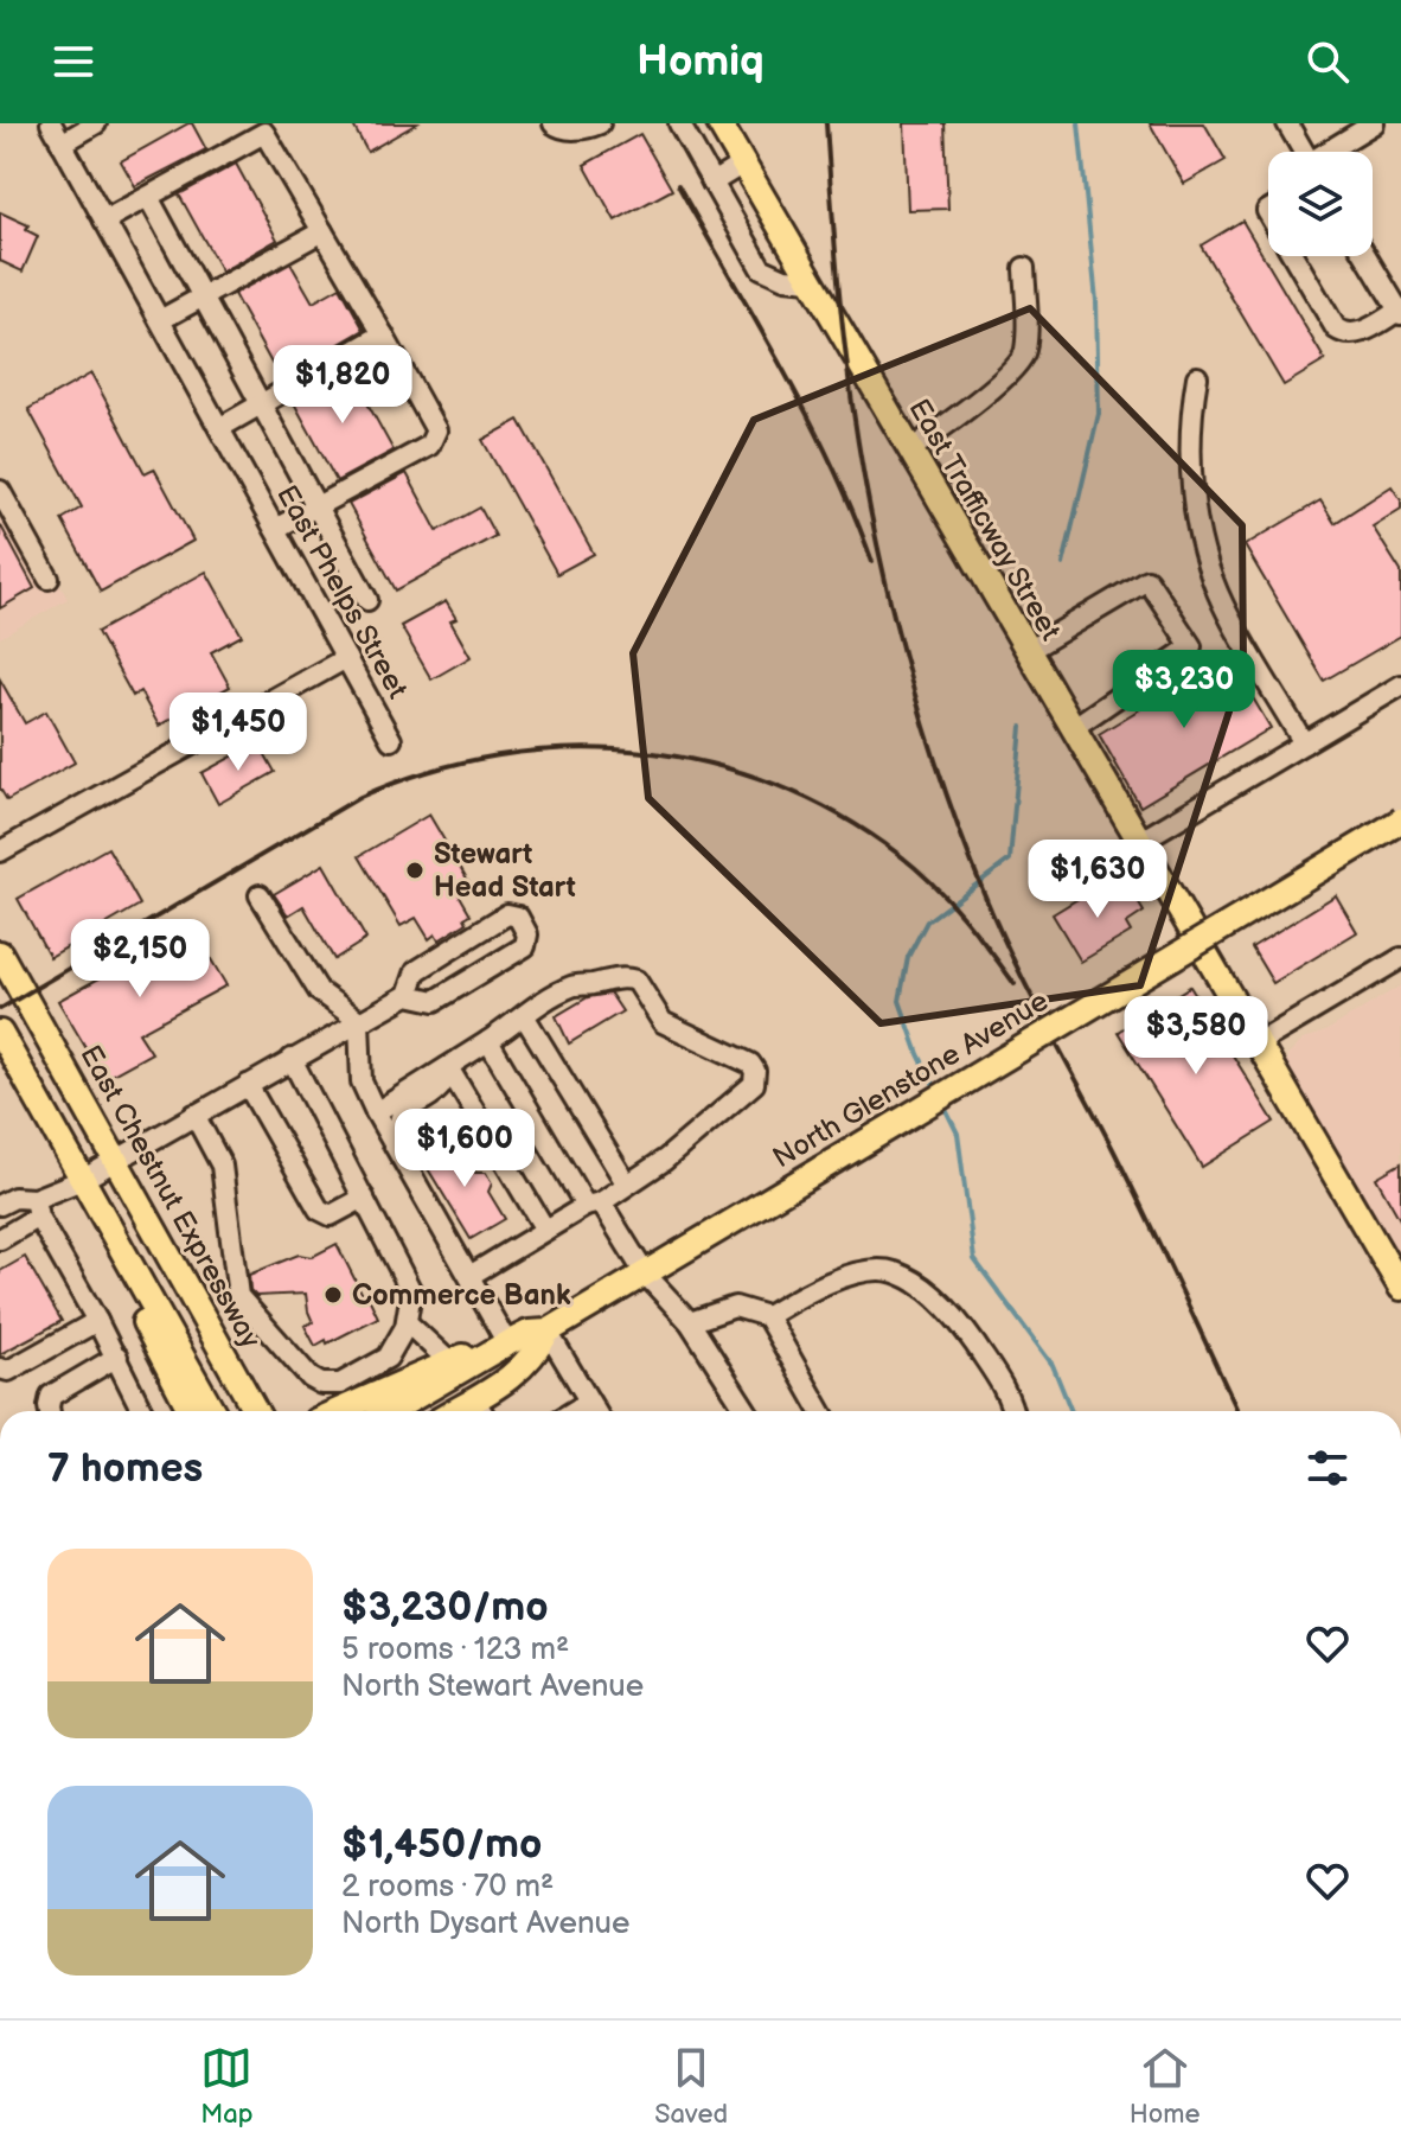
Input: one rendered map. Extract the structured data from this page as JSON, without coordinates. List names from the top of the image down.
{
  "streets": {
    "main road": ["East Trafficway Street", "North Glenstone Avenue", "East Chestnut Expressway"],
    "street": ["East Phelps Street"]
  },
  "places": ["Stewart Head Start", "Commerce Bank"],
  "page": {
    "header": "Homiq",
    "price": [
      "$1,820",
      "$3,230",
      "$1,450",
      "$1,630",
      "$2,150",
      "$3,580",
      "$1,600"
    ],
    "heading": "7 homes",
    "list": [
      {
        "name": "$3,230/mo",
        "note": "5 rooms · 123 m² · North Stewart Avenue"
      },
      {
        "name": "$1,450/mo",
        "note": "2 rooms · 70 m² · North Dysart Avenue"
      }
    ],
    "tabs": ["Map", "Saved", "Home"]
  }
}
